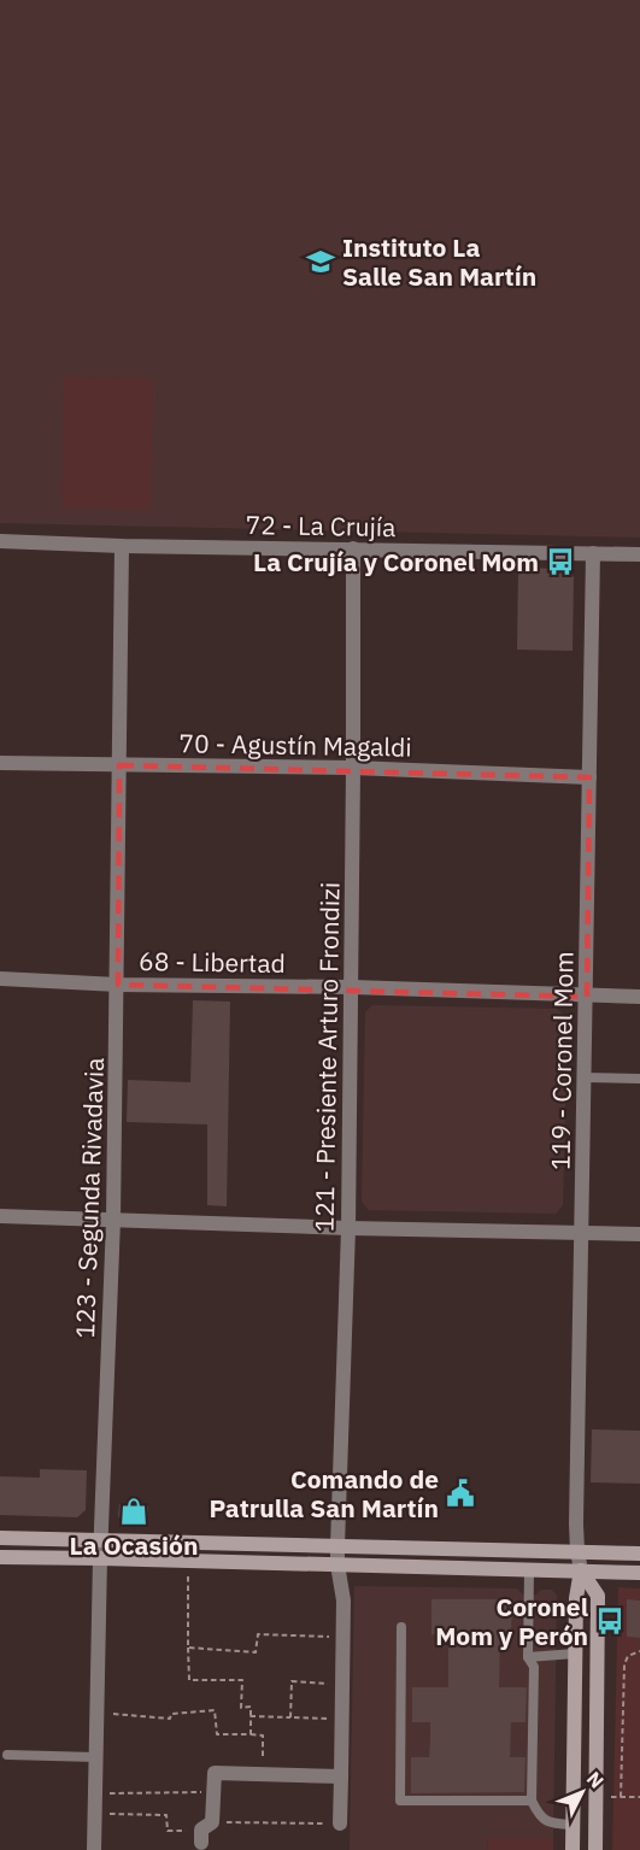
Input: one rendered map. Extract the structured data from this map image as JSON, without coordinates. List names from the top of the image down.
{
  "streets": {
    "main road": ["119 - Coronel Mom"],
    "street": [
      "72 - La Crujía",
      "70 - Agustín Magaldi",
      "68 - Libertad",
      "121 - Presiente Arturo Frondizi",
      "123 - Segunda Rivadavia"
    ]
  },
  "crossings": [
    ["72 - La Crujía", "121 - Presiente Arturo Frondizi"],
    ["72 - La Crujía", "119 - Coronel Mom"],
    ["72 - La Crujía", "123 - Segunda Rivadavia"],
    ["70 - Agustín Magaldi", "121 - Presiente Arturo Frondizi"],
    ["70 - Agustín Magaldi", "119 - Coronel Mom"],
    ["70 - Agustín Magaldi", "123 - Segunda Rivadavia"],
    ["68 - Libertad", "121 - Presiente Arturo Frondizi"],
    ["68 - Libertad", "119 - Coronel Mom"],
    ["68 - Libertad", "123 - Segunda Rivadavia"]
  ],
  "places": {
    "school or university": ["Instituto La Salle San Martín"],
    "bus stop": ["La Crujía y Coronel Mom", "Coronel Mom y Perón"],
    "public building": ["Comando de Patrulla San Martín"],
    "shop": ["La Ocasión"]
  },
  "north": "top right"
}
